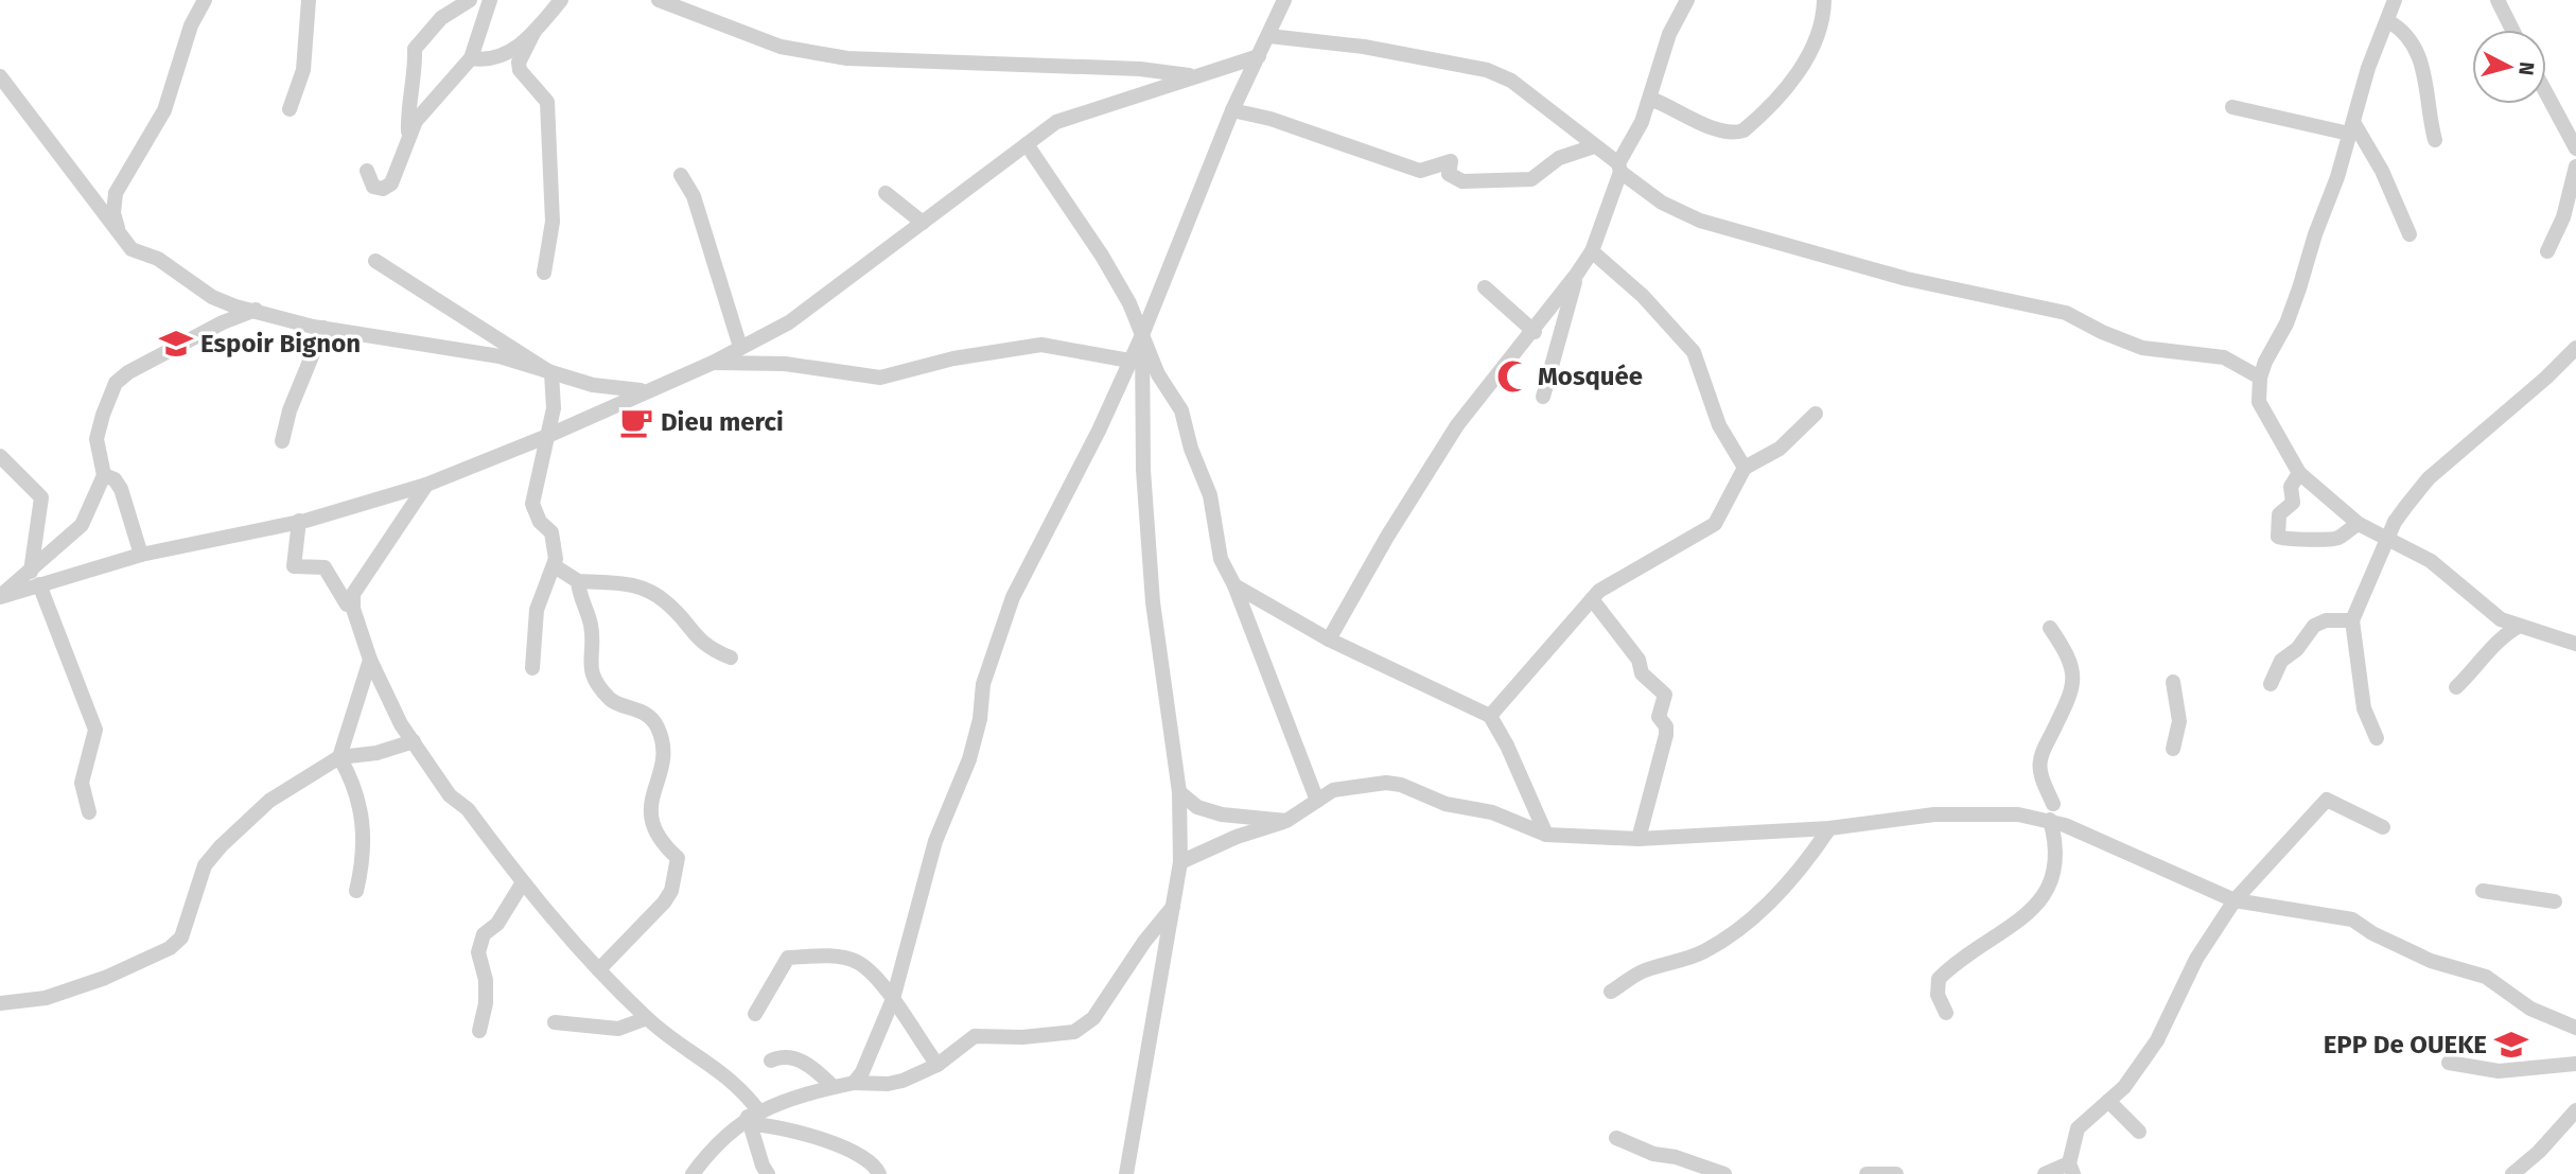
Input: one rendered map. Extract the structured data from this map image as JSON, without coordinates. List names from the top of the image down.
{
  "places": {
    "school or university": ["Espoir Bignon", "EPP De OUEKE"],
    "mosque": ["Mosquée"],
    "cafe": ["Dieu merci"]
  },
  "north": "right"
}
